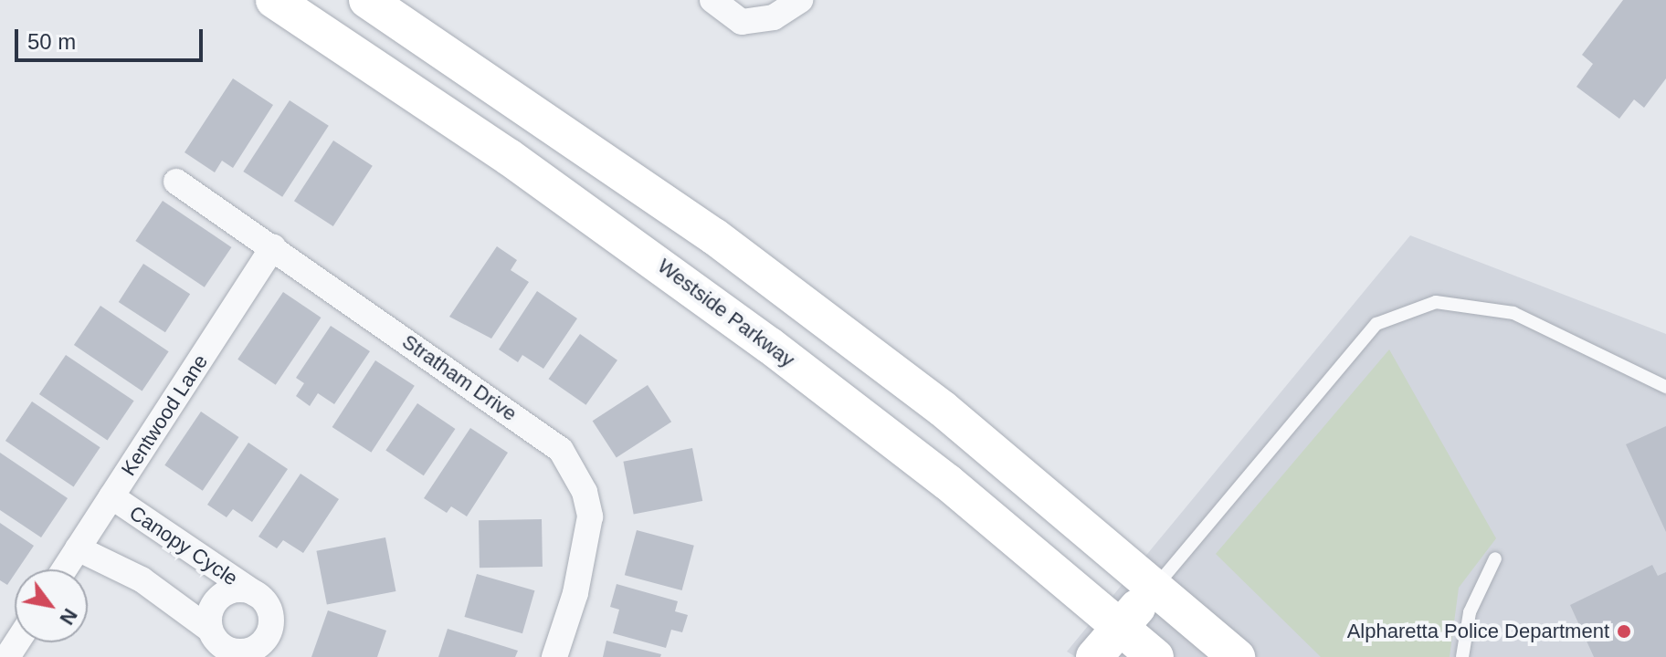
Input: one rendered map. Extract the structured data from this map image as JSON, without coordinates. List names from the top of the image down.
{
  "streets": {
    "main road": ["Westside Parkway"],
    "street": ["Stratham Drive", "Kentwood Lane", "Canopy Cycle"]
  },
  "crossings": [
    ["Stratham Drive", "Kentwood Lane"],
    ["Kentwood Lane", "Canopy Cycle"]
  ],
  "places": ["Alpharetta Police Department"],
  "scale_bar": "50 m",
  "north": "bottom right"
}
